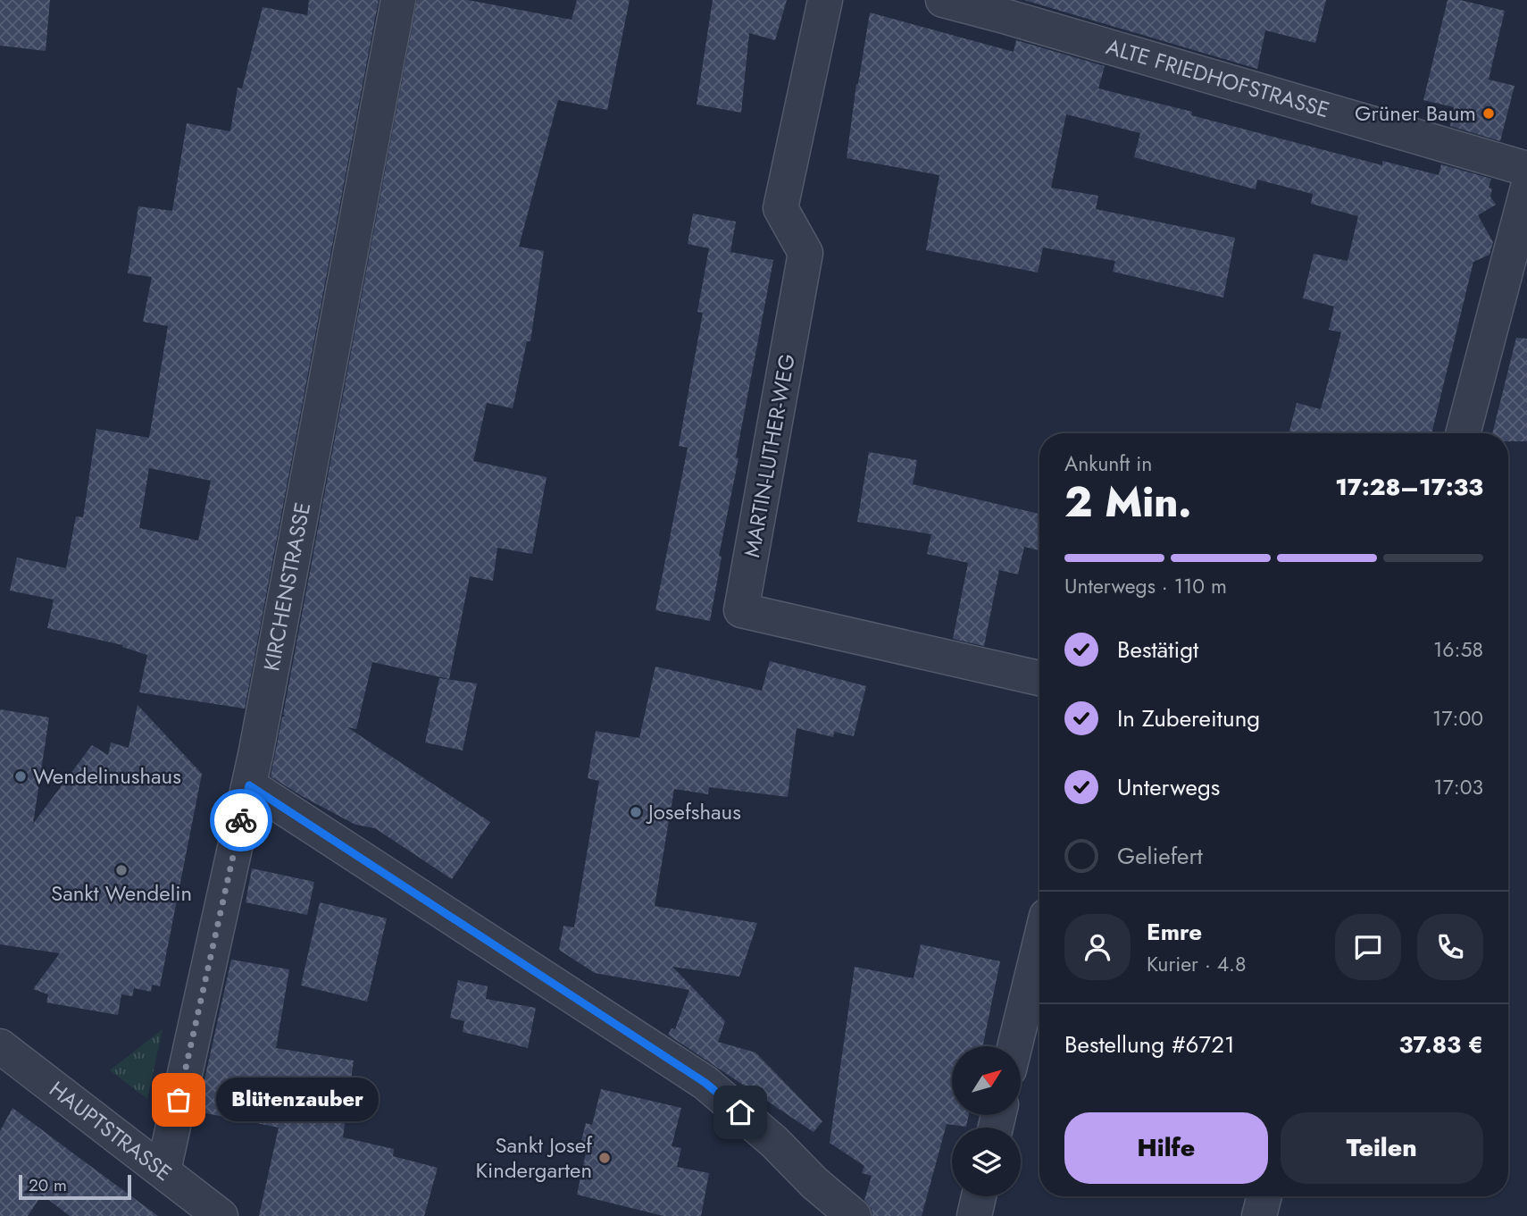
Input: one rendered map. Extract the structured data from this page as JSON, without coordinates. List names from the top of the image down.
{
  "streets": {
    "street": [
      "ALTE FRIEDHOFSTRASSE",
      "MARTIN-LUTHER-WEG",
      "KIRCHENSTRASSE",
      "HAUPTSTRASSE"
    ]
  },
  "crossings": [
    ["KIRCHENSTRASSE", "HAUPTSTRASSE"]
  ],
  "places": [
    "Grüner Baum",
    "Wendelinushaus",
    "Josefshaus",
    "Sankt Wendelin",
    "Blütenzauber",
    "Sankt Josef Kindergarten"
  ],
  "scale_bar": "20 m",
  "north": "top right",
  "page": {
    "heading": ["2 Min.", "Ankunft in", "17:28–17:33"],
    "panel": [
      "Emre",
      "Kurier · 4.8",
      "Bestellung #6721",
      "37.83 €"
    ],
    "bar": "Unterwegs · 110 m",
    "list": [
      ["Bestätigt", "16:58"],
      ["In Zubereitung", "17:00"],
      ["Unterwegs", "17:03"],
      "Geliefert"
    ],
    "bubble": "Blütenzauber",
    "buttons": ["Hilfe", "Teilen"],
    "scale": "20 m"
  }
}
